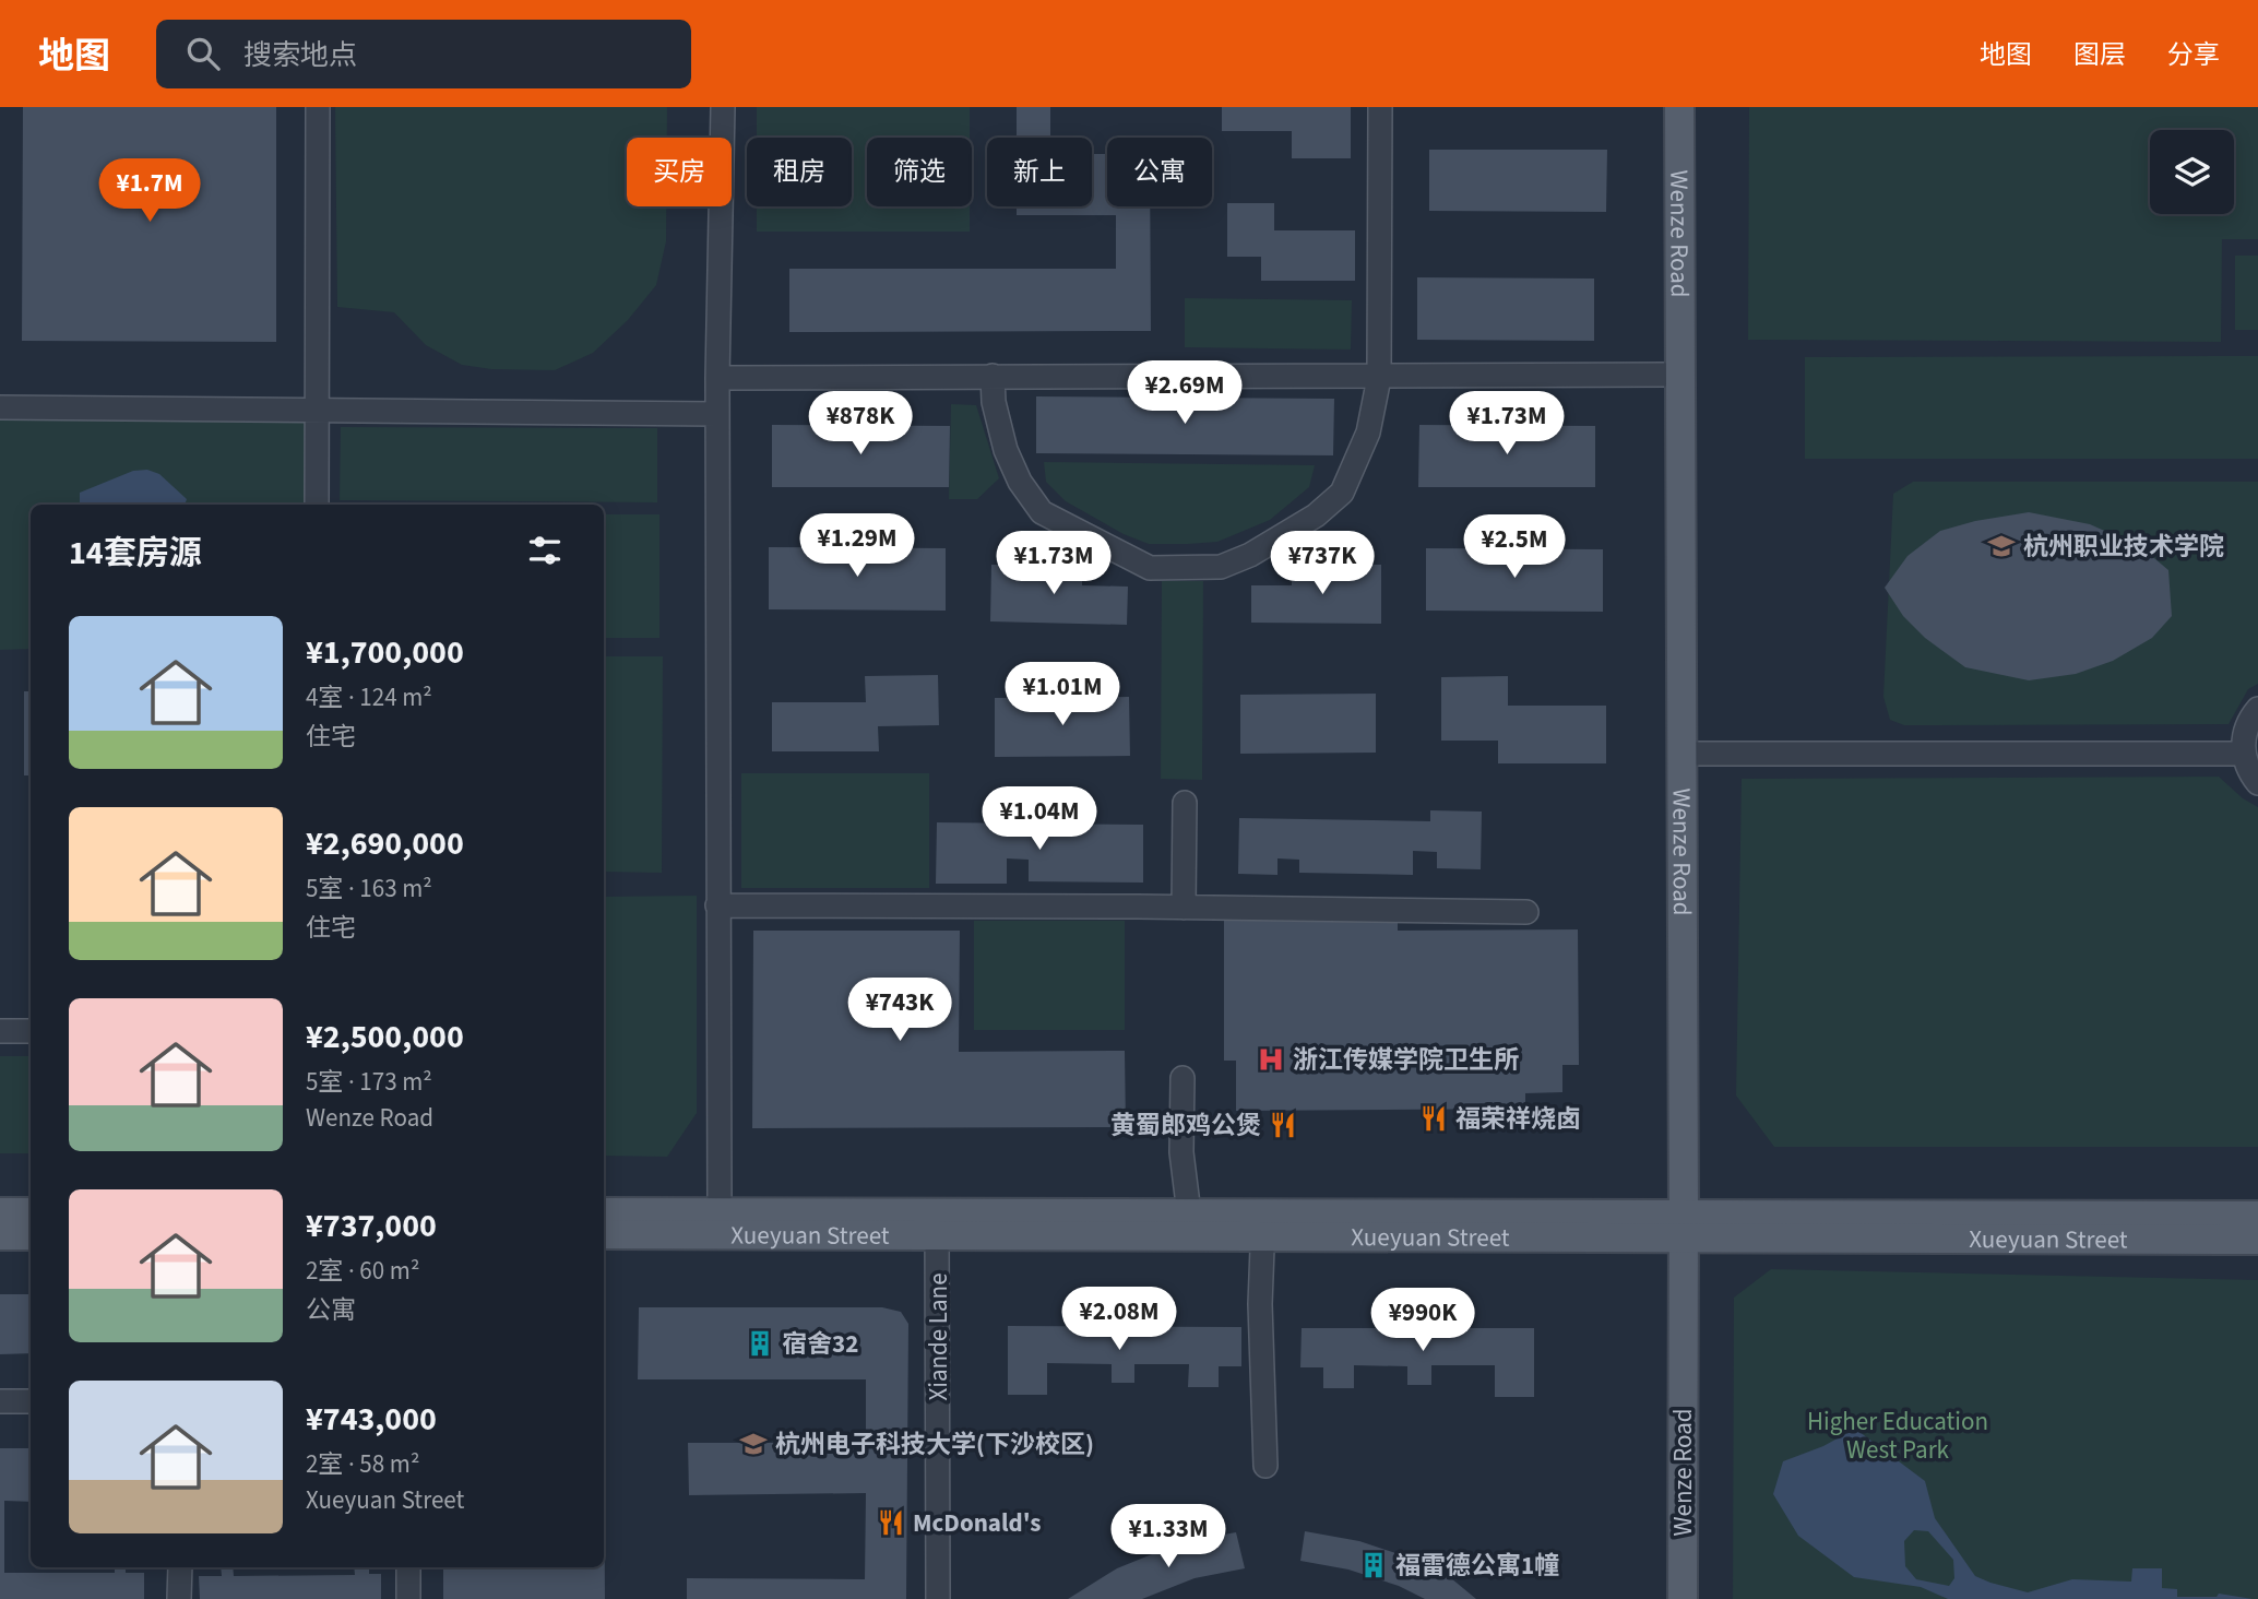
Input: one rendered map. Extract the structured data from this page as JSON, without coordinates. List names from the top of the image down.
{
  "streets": {
    "main road": ["Wenze Road", "Xueyuan Street"],
    "street": ["Xiande Lane"]
  },
  "crossings": [
    ["Wenze Road", "Xueyuan Street"],
    ["Xueyuan Street", "Xiande Lane"]
  ],
  "parks": ["Higher Education West Park"],
  "places": {
    "school or university": ["杭州职业技术学院", "杭州电子科技大学(下沙校区)"],
    "hospital": ["浙江传媒学院卫生所"],
    "restaurant": ["福荣祥烧卤", "黄蜀郎鸡公煲", "McDonald's"],
    "building": ["宿舍32", "福雷德公寓1幢"]
  },
  "page": {
    "header": "地图",
    "search": "搜索地点",
    "nav": ["地图", "图层", "分享"],
    "chip": [
      "买房",
      "租房",
      "筛选",
      "新上",
      "公寓"
    ],
    "price": [
      "¥1.7M",
      "¥2.69M",
      "¥878K",
      "¥1.73M",
      "¥1.29M",
      "¥2.5M",
      "¥1.73M",
      "¥737K",
      "¥1.01M",
      "¥1.04M",
      "¥743K",
      "¥2.08M",
      "¥990K",
      "¥1.33M"
    ],
    "heading": "14套房源",
    "list": [
      {
        "name": "¥1,700,000",
        "note": "4室 · 124 m² · 住宅"
      },
      {
        "name": "¥2,690,000",
        "note": "5室 · 163 m² · 住宅"
      },
      {
        "name": "¥2,500,000",
        "note": "5室 · 173 m² · Wenze Road"
      },
      {
        "name": "¥737,000",
        "note": "2室 · 60 m² · 公寓"
      },
      {
        "name": "¥743,000",
        "note": "2室 · 58 m² · Xueyuan Street"
      }
    ]
  }
}
